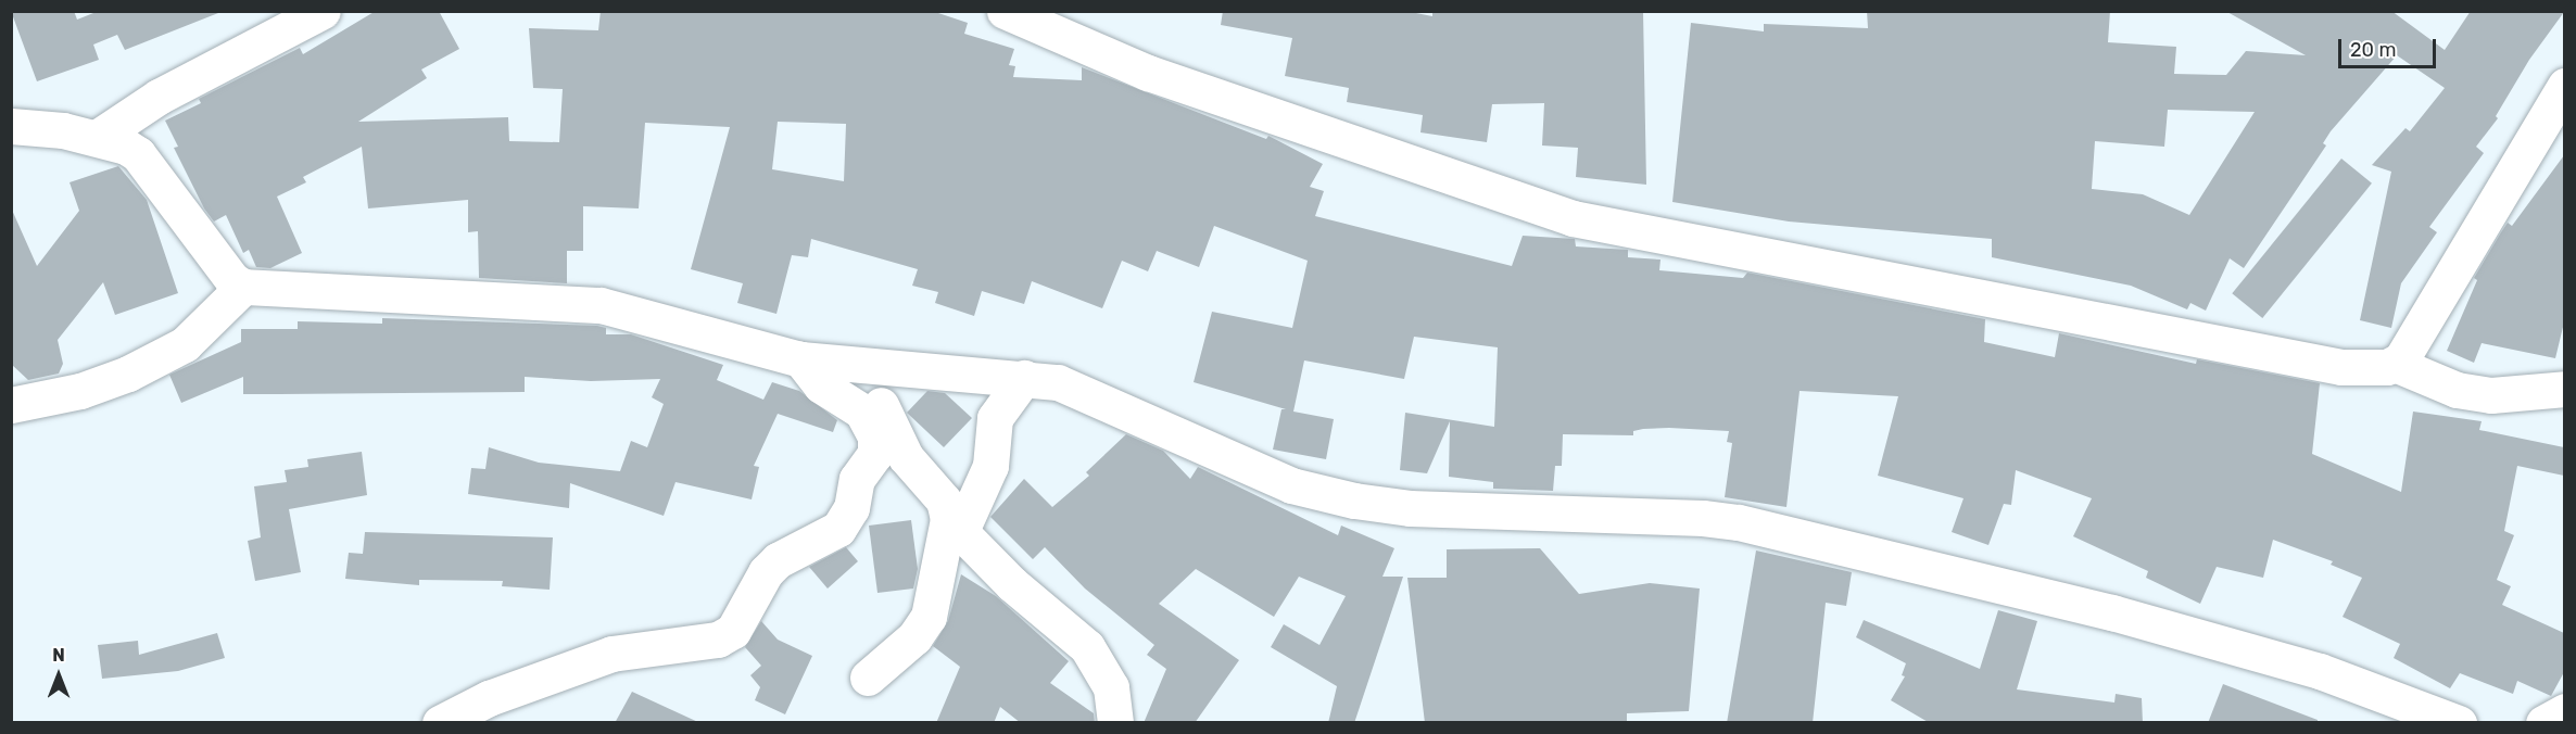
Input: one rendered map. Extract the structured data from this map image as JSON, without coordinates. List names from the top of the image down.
{
  "scale_bar": "20 m",
  "north": "top"
}
